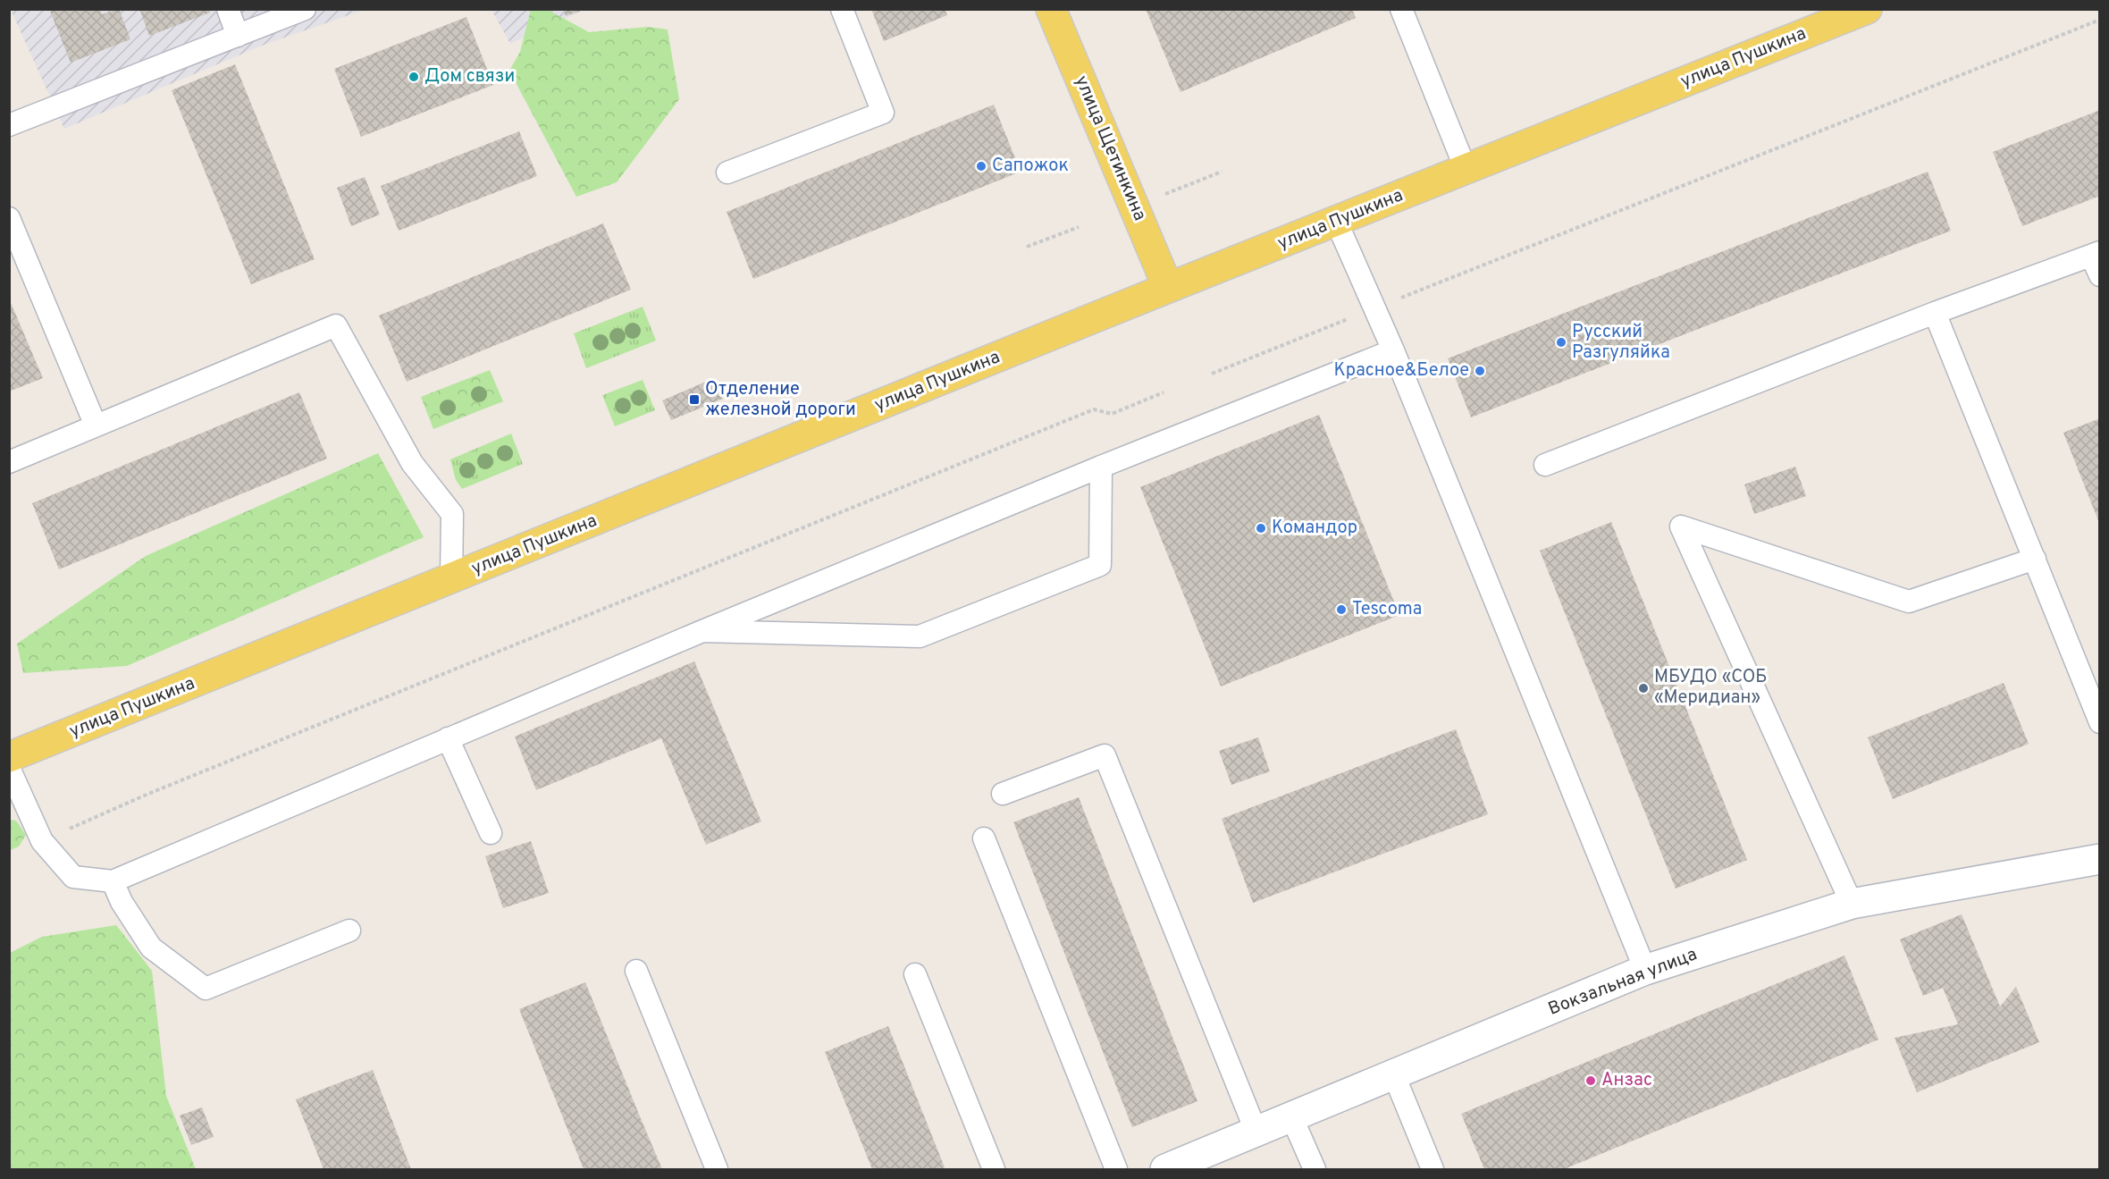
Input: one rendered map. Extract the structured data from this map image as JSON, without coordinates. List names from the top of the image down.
{
  "streets": {
    "main road": ["улица Пушкина", "улица Щетинкина"],
    "street": ["Вокзальная улица"]
  },
  "crossings": [
    ["улица Пушкина", "улица Щетинкина"]
  ],
  "places": {
    "other": [
      "Дом связи",
      "Сапожок",
      "Русский Разгуляйка",
      "Красное&Белое",
      "Командор",
      "Tescoma",
      "МБУДО «СОБ «Меридиан»",
      "Анзас"
    ],
    "transit": ["Отделение железной дороги"]
  }
}
